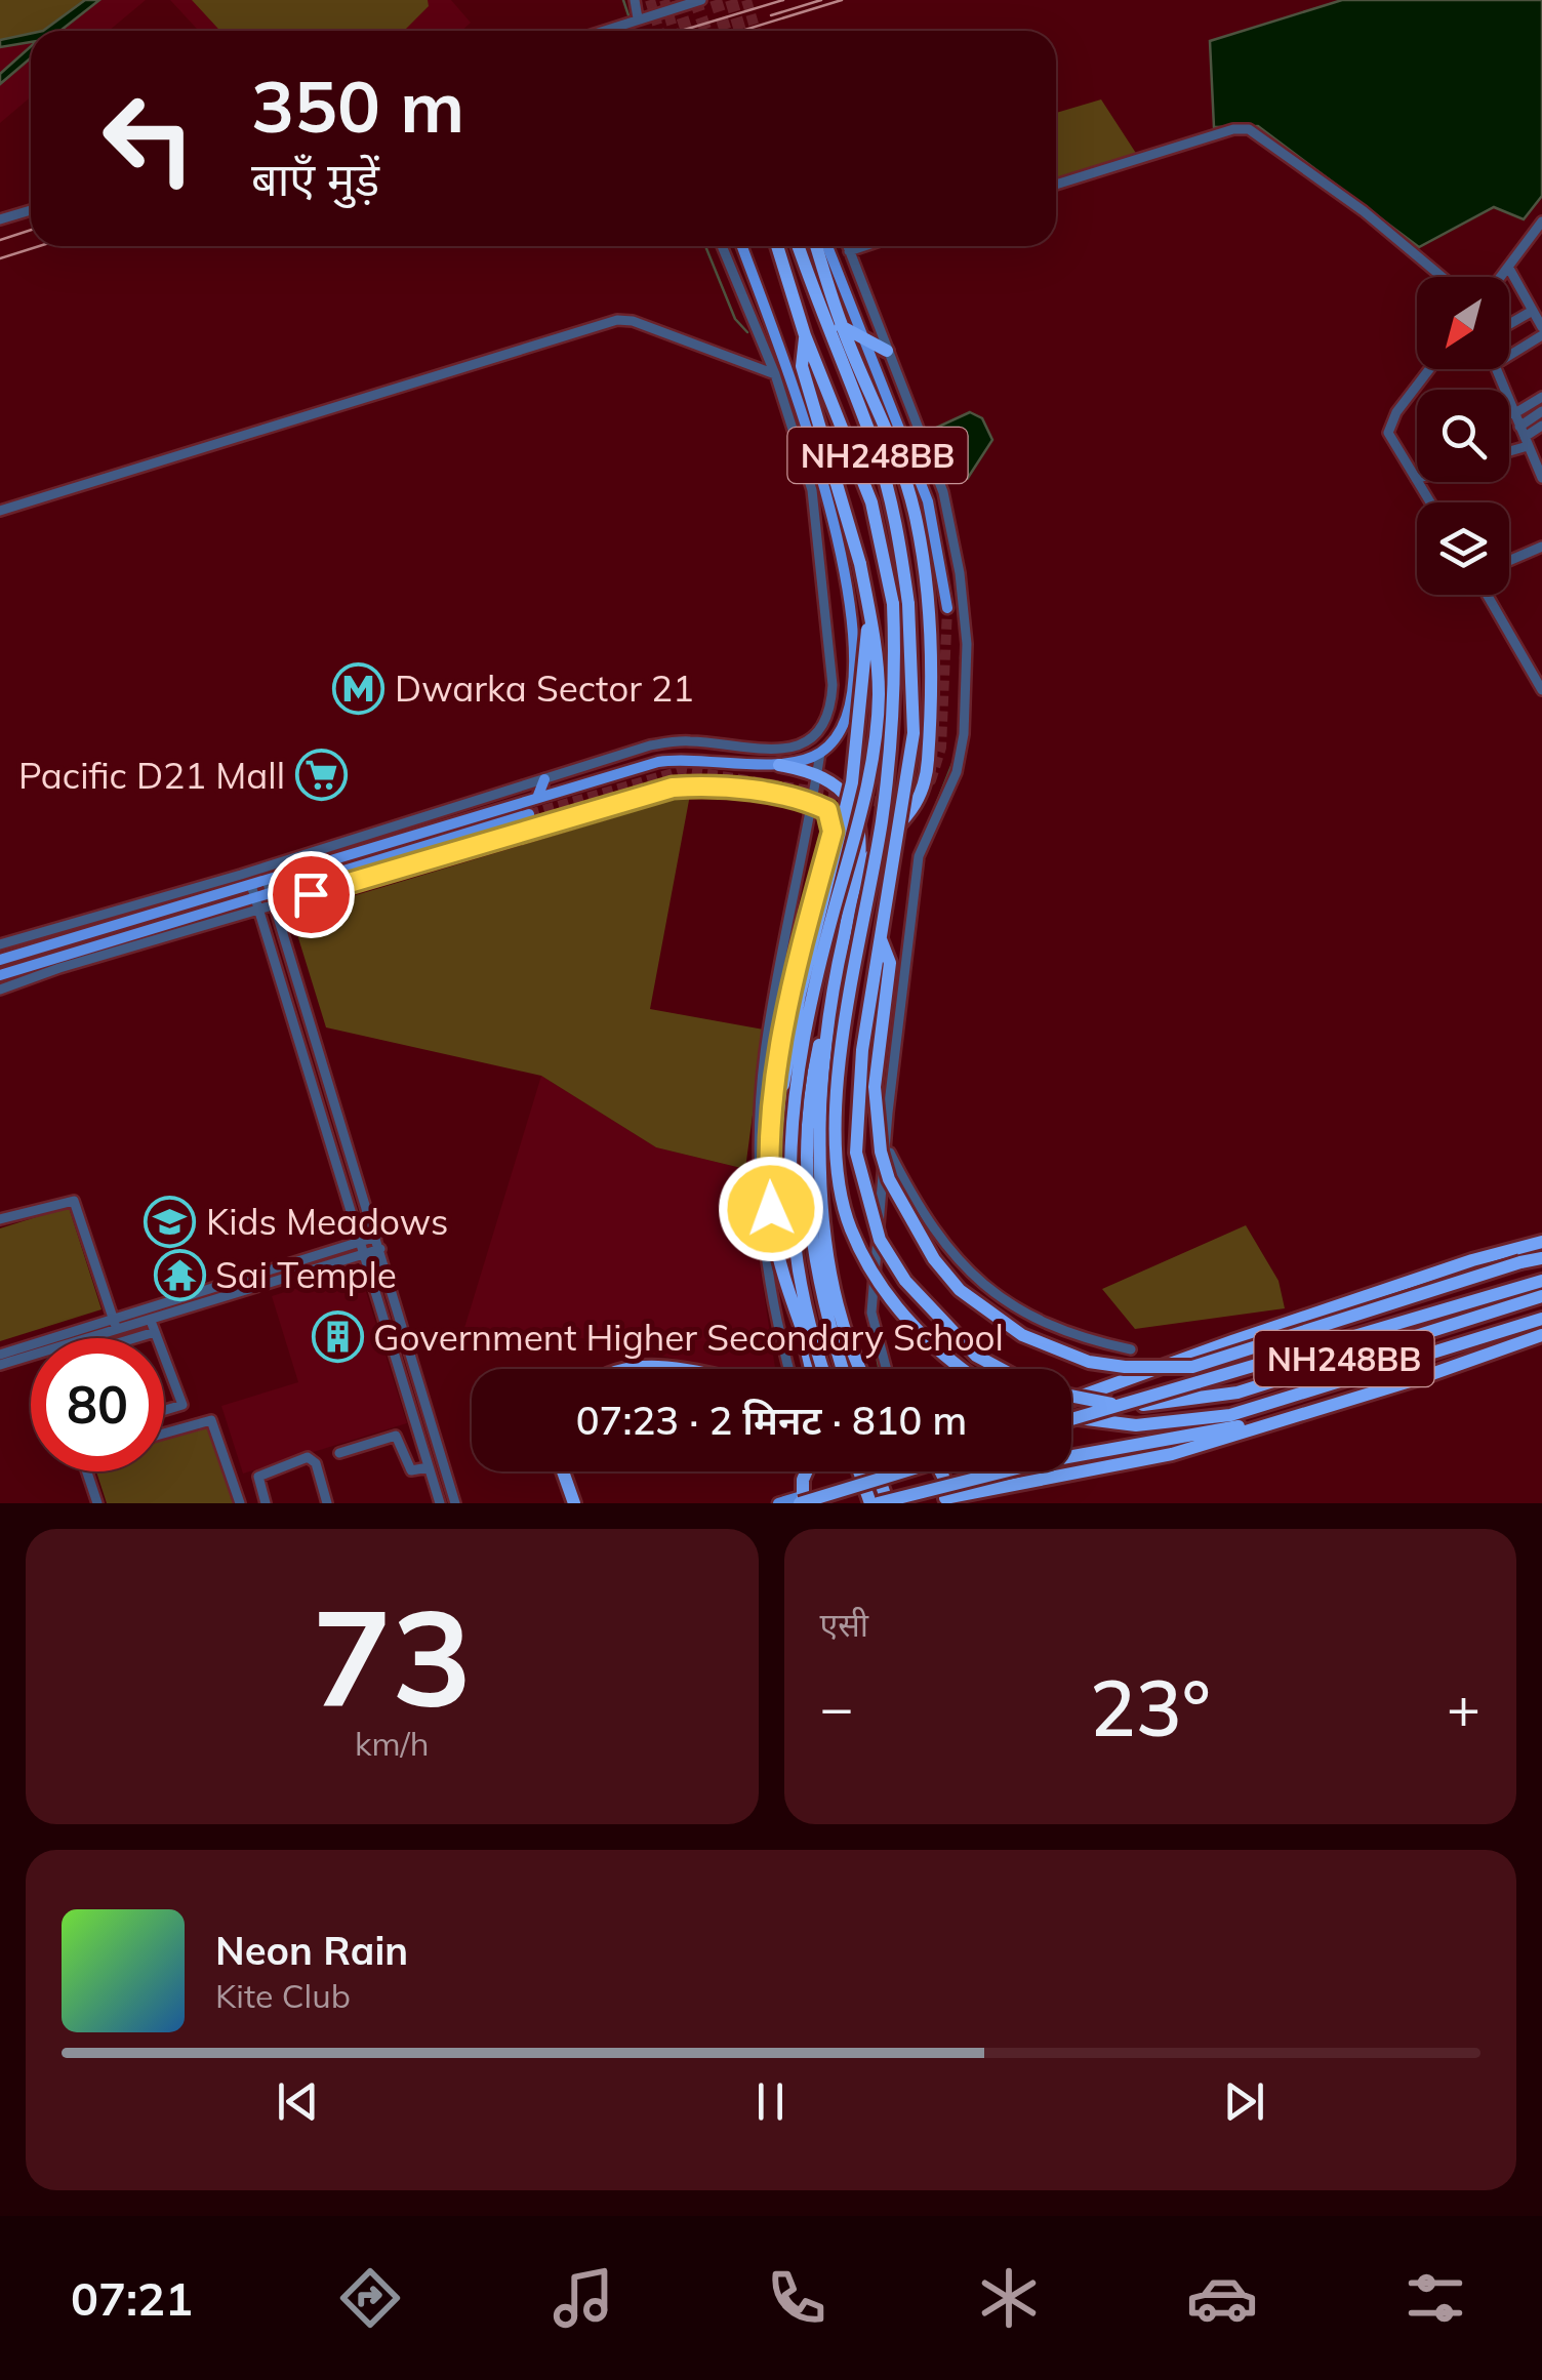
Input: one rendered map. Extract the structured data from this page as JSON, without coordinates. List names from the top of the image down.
{
  "streets": {
    "highway": ["NH248BB"]
  },
  "places": {
    "metro station": ["Dwarka Sector 21"],
    "supermarket": ["Pacific D21 Mall"],
    "school or university": ["Kids Meadows"],
    "temple": ["Sai Temple"],
    "building": ["Government Higher Secondary School"]
  },
  "north": "bottom left",
  "page": {
    "turn": ["350 m", "बाएँ मुड़ें"],
    "limit": "80",
    "trip": "07:23 · 2 मिनट · 810 m",
    "tile": [
      ["73", "km/h"],
      "एसी"
    ],
    "heat": ["−", "23°", "+"],
    "song": ["Neon Rain", "Kite Club"],
    "tabs": "07:21"
  }
}
